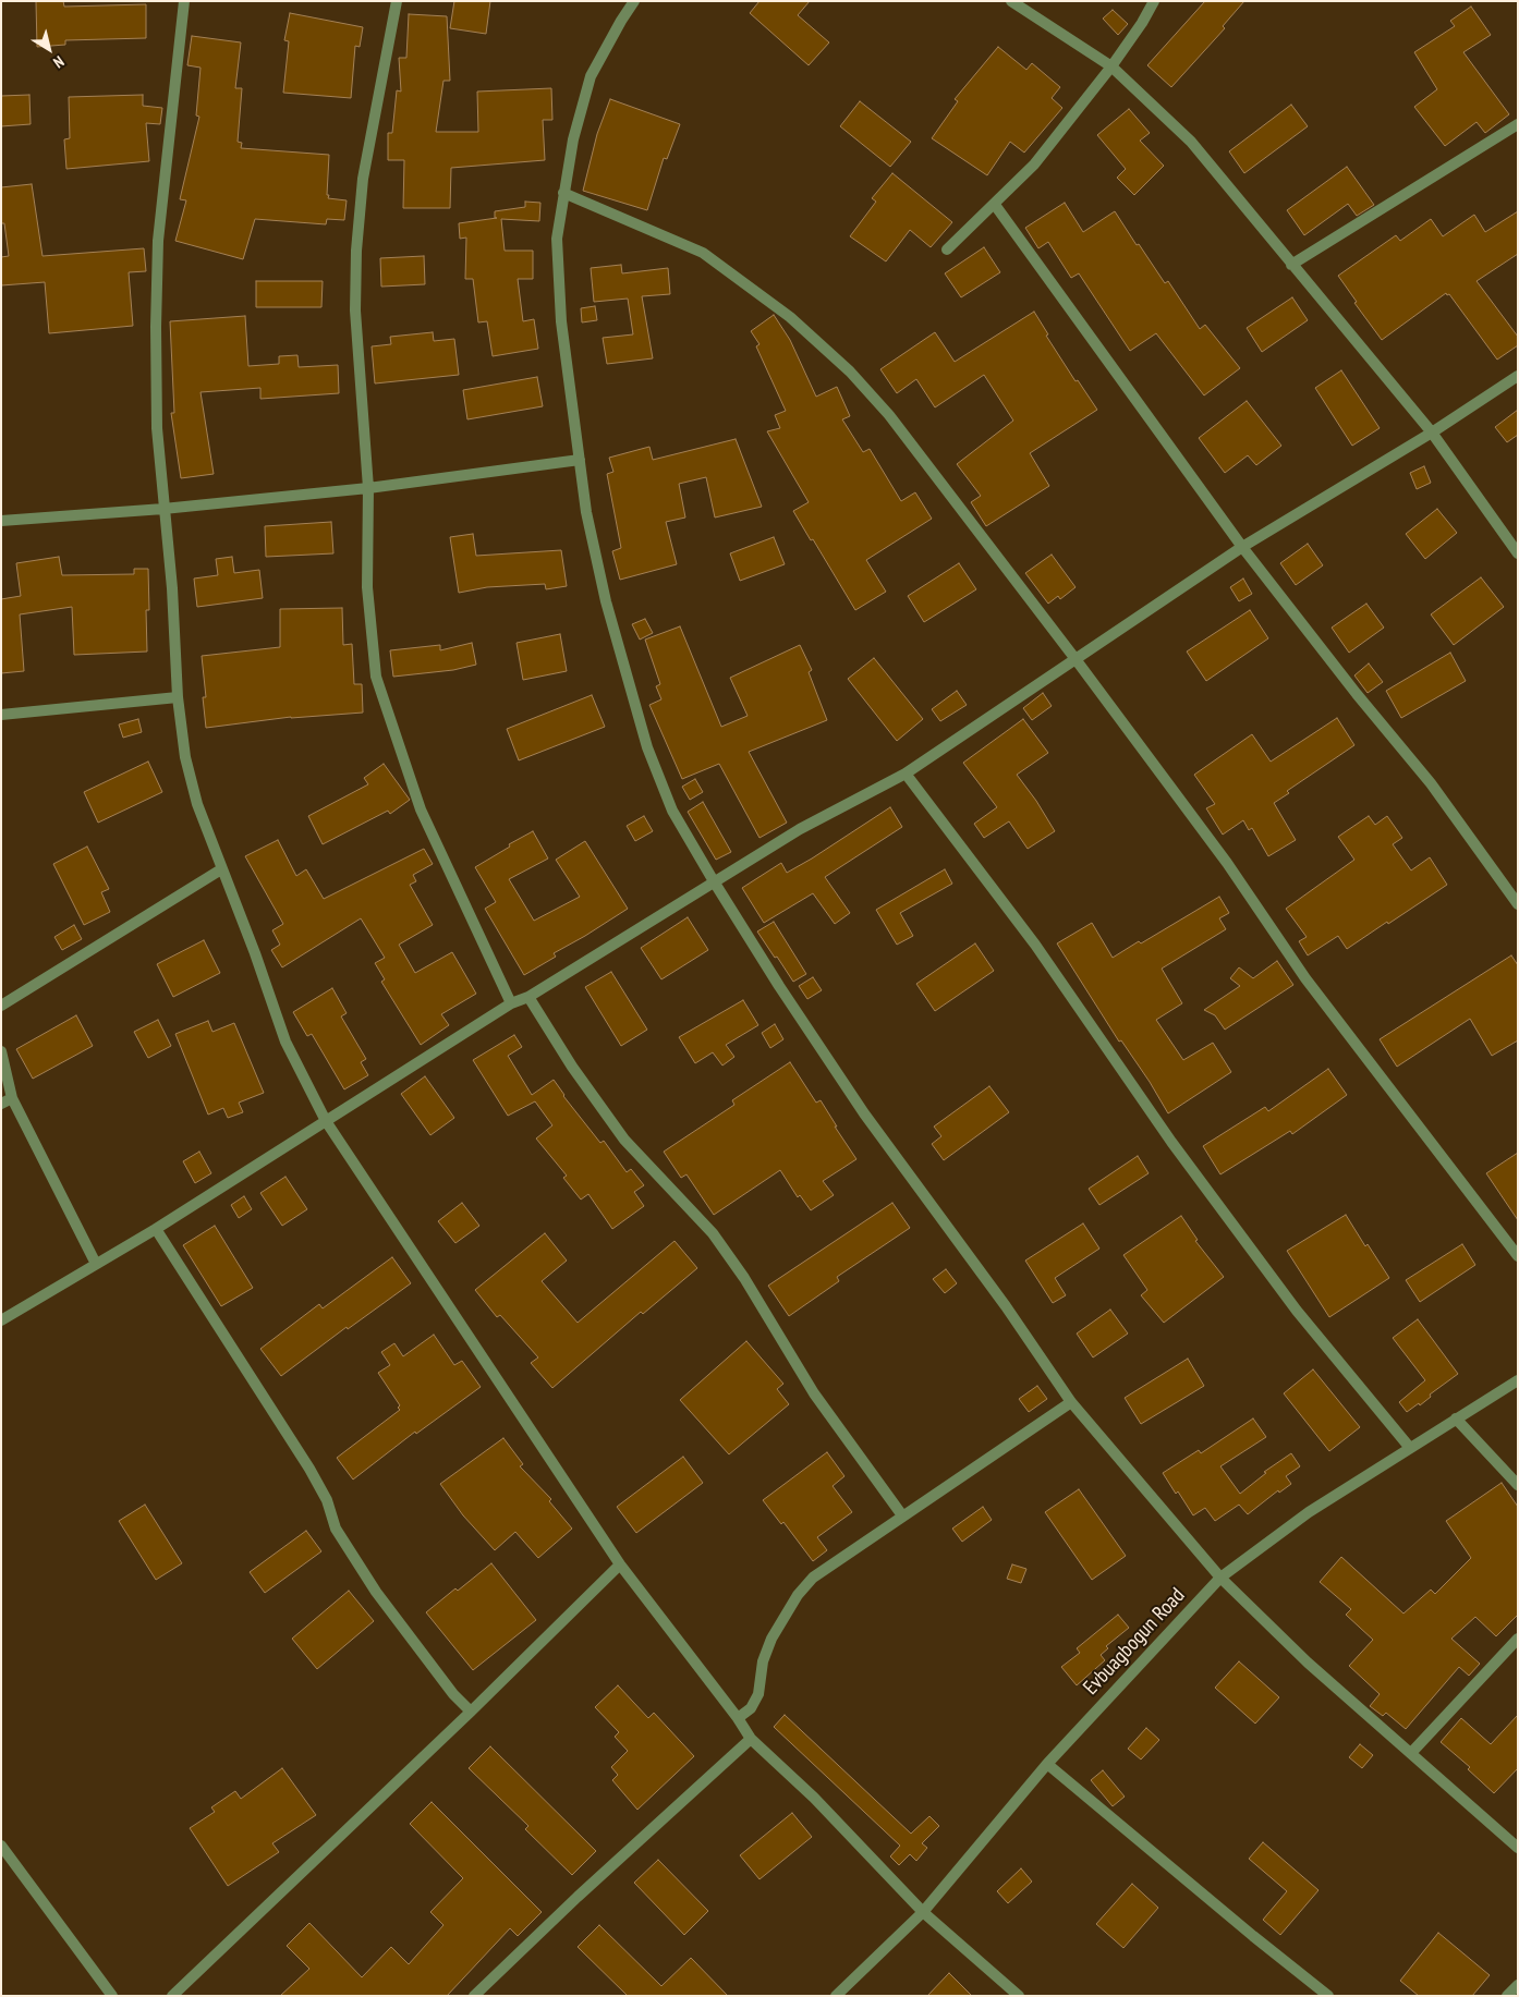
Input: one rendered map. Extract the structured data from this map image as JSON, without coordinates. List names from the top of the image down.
{
  "streets": {
    "street": ["Evbuagbogun Road"]
  },
  "north": "bottom right"
}
